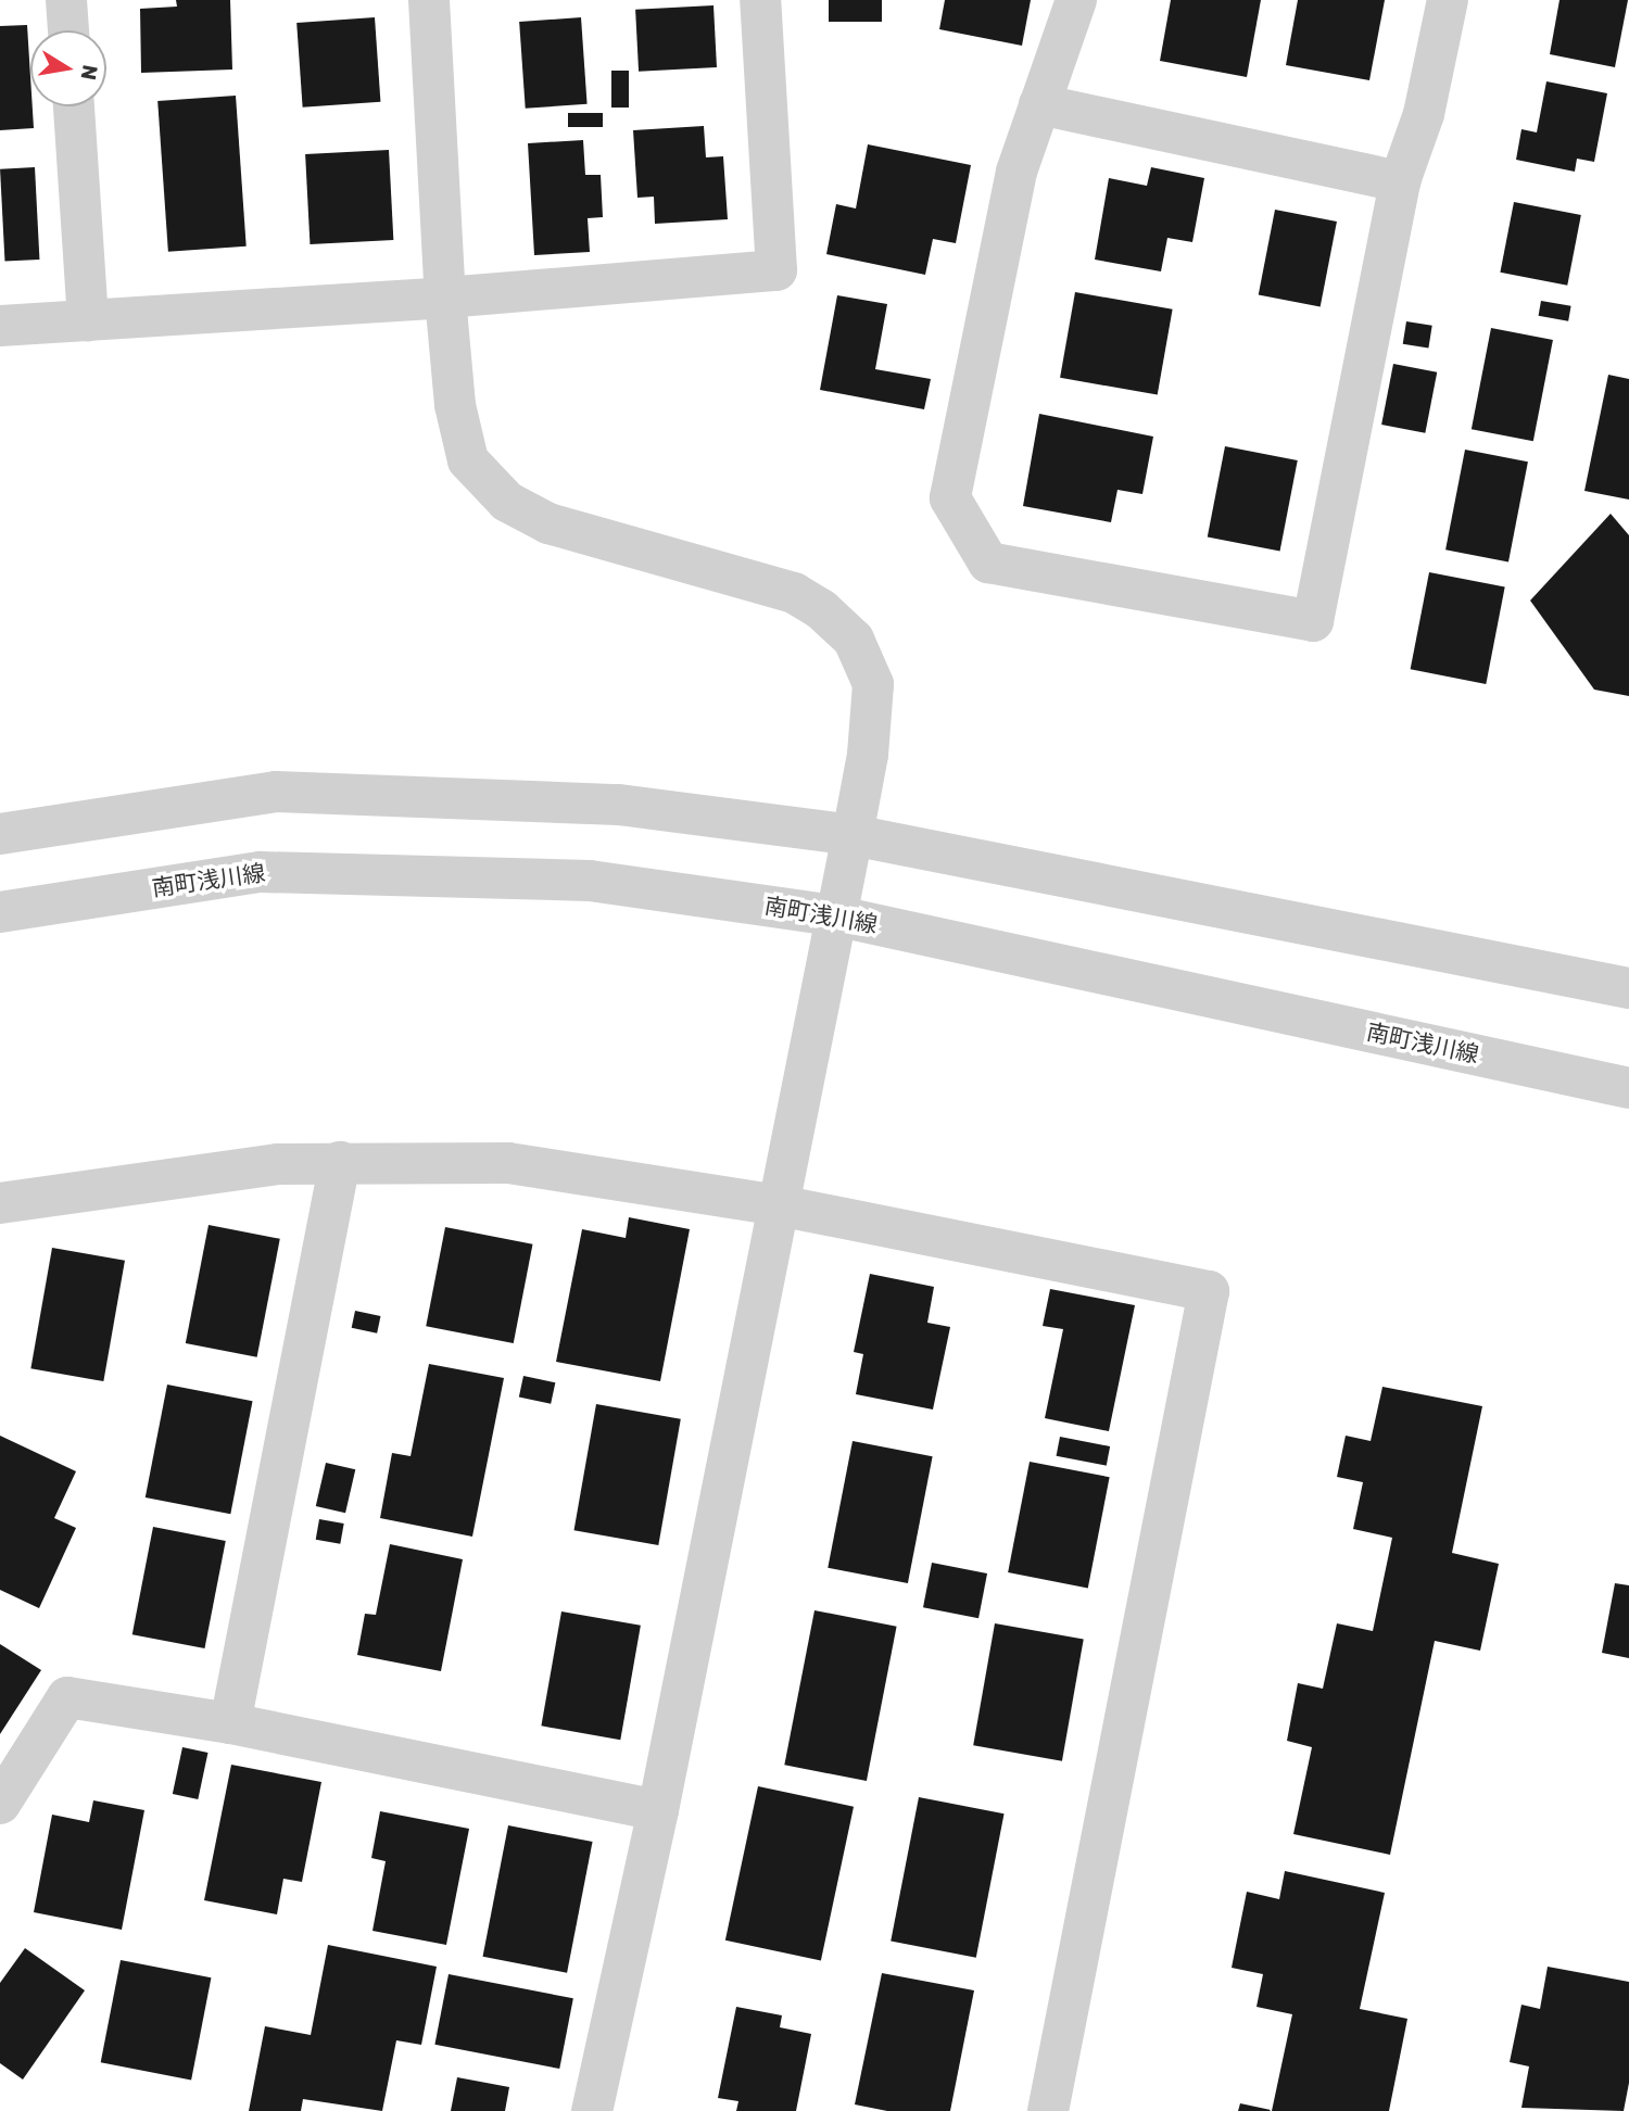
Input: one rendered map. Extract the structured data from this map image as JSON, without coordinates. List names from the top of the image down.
{
  "streets": {
    "street": ["南町浅川線"]
  },
  "north": "right"
}
